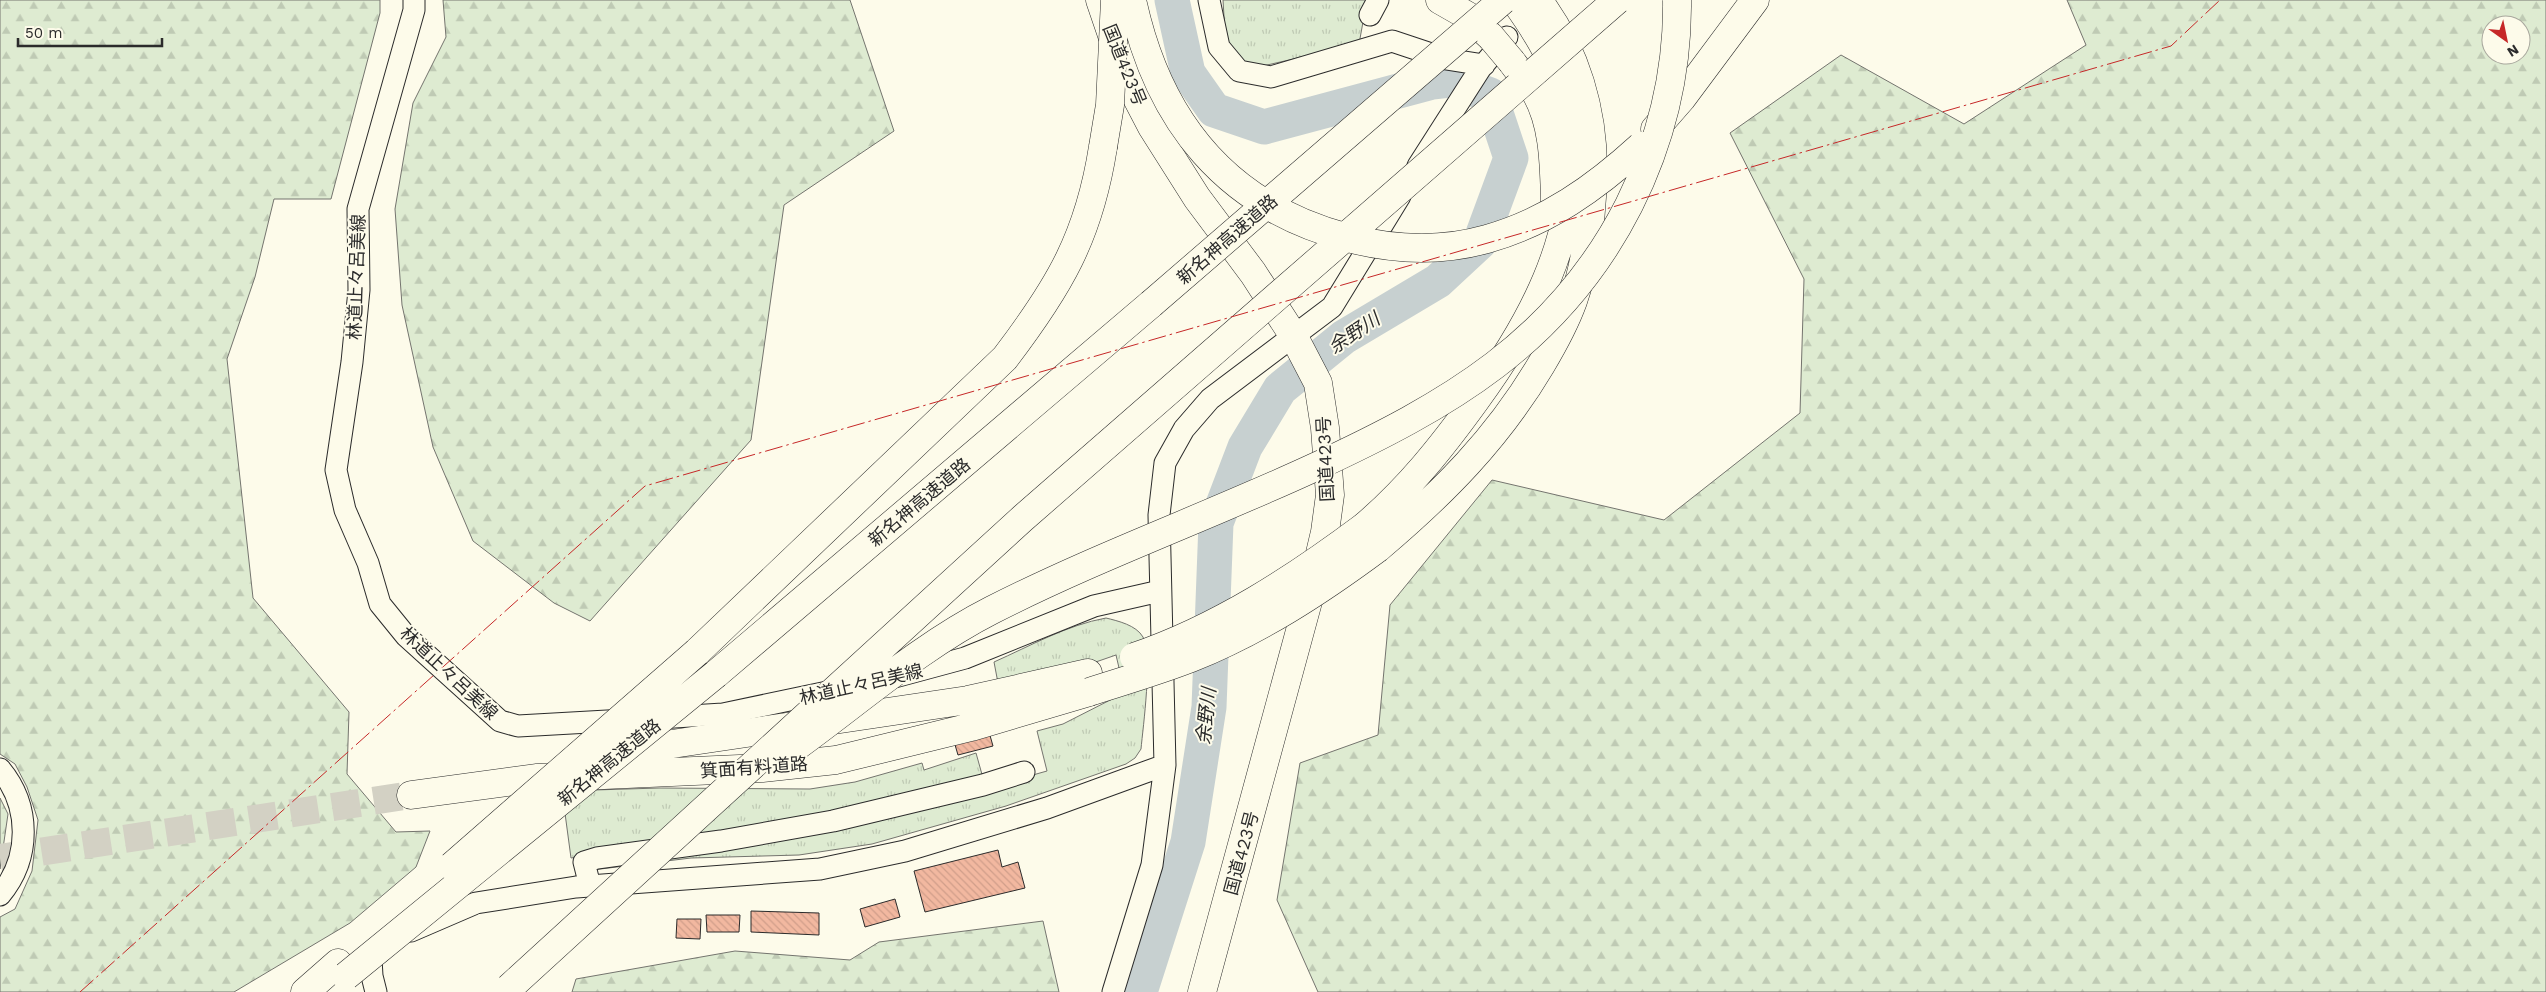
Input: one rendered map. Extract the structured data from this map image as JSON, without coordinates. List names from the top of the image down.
{
  "streets": {
    "highway": ["国道423号", "新名神高速道路", "箕面有料道路"],
    "street": ["林道止々呂美線"]
  },
  "water": ["余野川"],
  "scale_bar": "50 m",
  "north": "bottom right"
}
